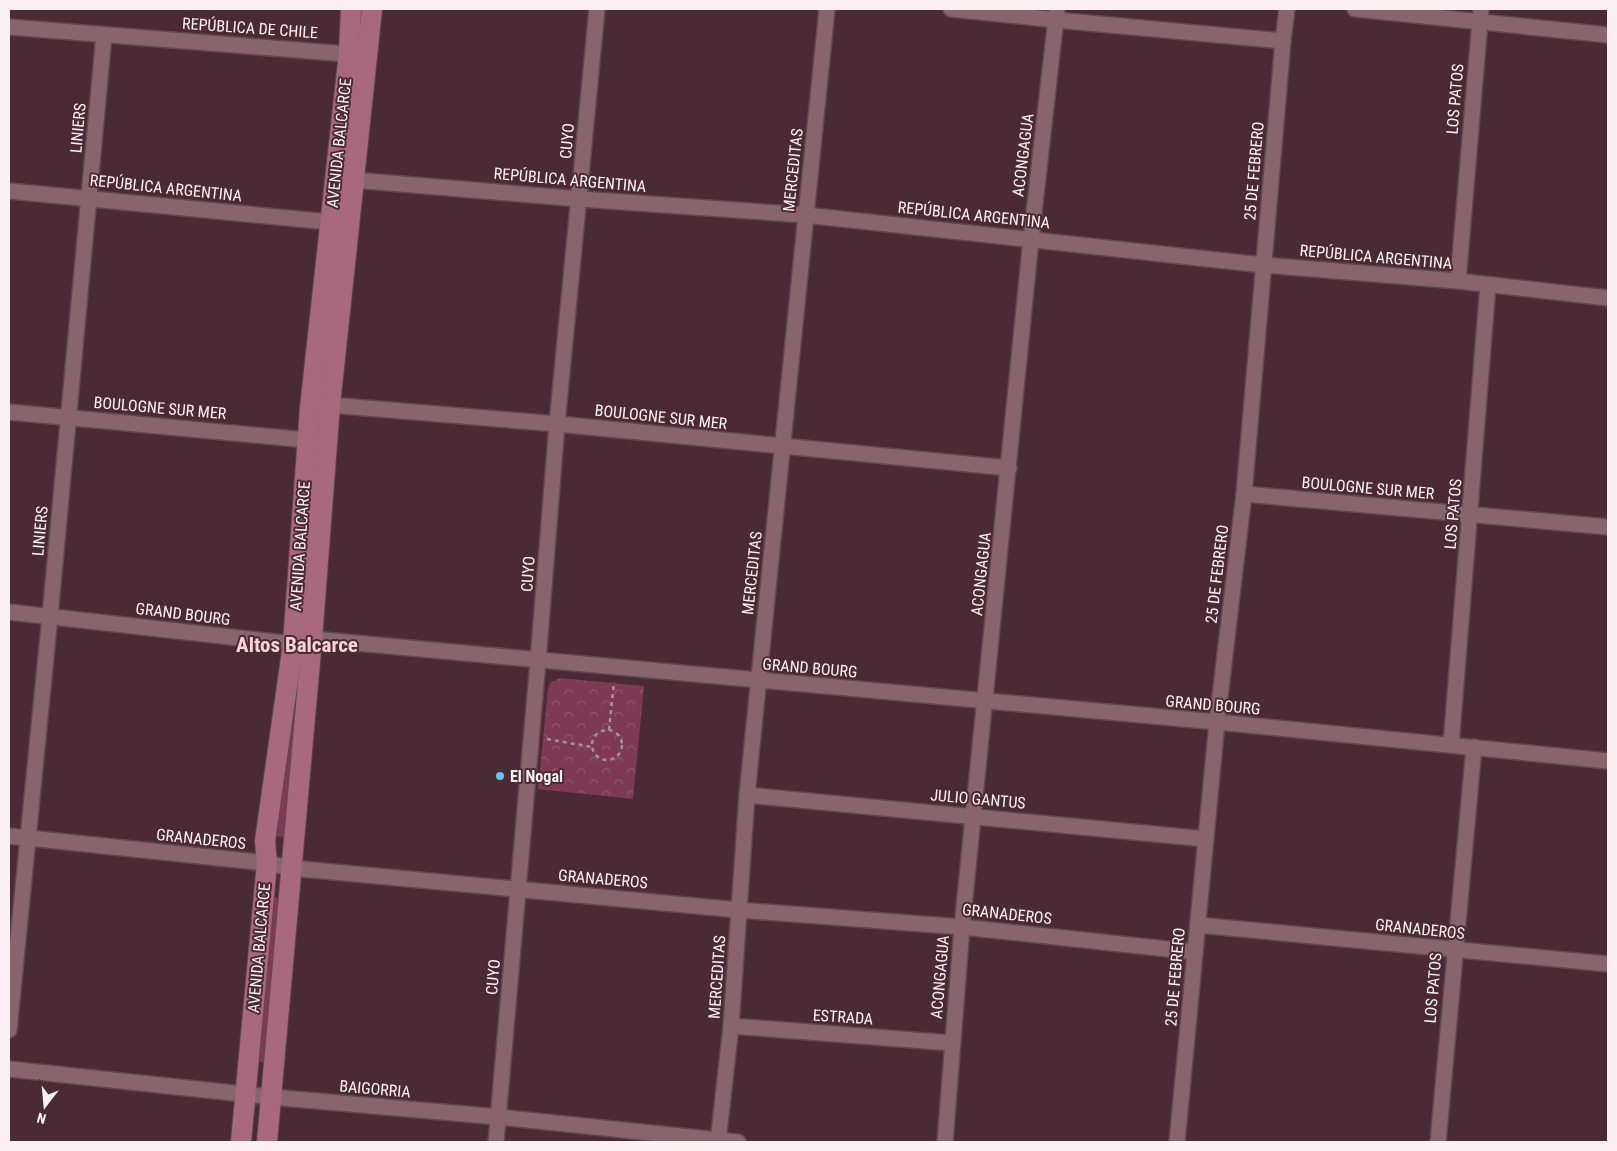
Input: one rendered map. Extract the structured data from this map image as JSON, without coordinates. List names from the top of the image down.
{
  "streets": {
    "main road": ["AVENIDA BALCARCE"],
    "street": [
      "REPÚBLICA DE CHILE",
      "LOS PATOS",
      "LINIERS",
      "CUYO",
      "ACONGAGUA",
      "MERCEDITAS",
      "25 DE FEBRERO",
      "REPÚBLICA ARGENTINA",
      "BOULOGNE SUR MER",
      "GRAND BOURG",
      "JULIO GANTUS",
      "GRANADEROS",
      "ESTRADA",
      "BAIGORRIA"
    ]
  },
  "crossings": [
    ["REPÚBLICA DE CHILE", "LINIERS"],
    ["REPÚBLICA DE CHILE", "AVENIDA BALCARCE"],
    ["LOS PATOS", "REPÚBLICA ARGENTINA"],
    ["LOS PATOS", "BOULOGNE SUR MER"],
    ["LOS PATOS", "GRAND BOURG"],
    ["LOS PATOS", "GRANADEROS"],
    ["LINIERS", "REPÚBLICA ARGENTINA"],
    ["LINIERS", "BOULOGNE SUR MER"],
    ["LINIERS", "GRAND BOURG"],
    ["LINIERS", "GRANADEROS"],
    ["CUYO", "REPÚBLICA ARGENTINA"],
    ["CUYO", "BOULOGNE SUR MER"],
    ["CUYO", "GRAND BOURG"],
    ["CUYO", "GRANADEROS"],
    ["CUYO", "BAIGORRIA"],
    ["AVENIDA BALCARCE", "REPÚBLICA ARGENTINA"],
    ["AVENIDA BALCARCE", "BOULOGNE SUR MER"],
    ["AVENIDA BALCARCE", "GRAND BOURG"],
    ["AVENIDA BALCARCE", "GRANADEROS"],
    ["AVENIDA BALCARCE", "BAIGORRIA"],
    ["ACONGAGUA", "REPÚBLICA ARGENTINA"],
    ["ACONGAGUA", "BOULOGNE SUR MER"],
    ["ACONGAGUA", "GRAND BOURG"],
    ["ACONGAGUA", "JULIO GANTUS"],
    ["ACONGAGUA", "GRANADEROS"],
    ["ACONGAGUA", "ESTRADA"],
    ["MERCEDITAS", "REPÚBLICA ARGENTINA"],
    ["MERCEDITAS", "BOULOGNE SUR MER"],
    ["MERCEDITAS", "GRAND BOURG"],
    ["MERCEDITAS", "JULIO GANTUS"],
    ["MERCEDITAS", "GRANADEROS"],
    ["MERCEDITAS", "ESTRADA"],
    ["MERCEDITAS", "BAIGORRIA"],
    ["25 DE FEBRERO", "REPÚBLICA ARGENTINA"],
    ["25 DE FEBRERO", "BOULOGNE SUR MER"],
    ["25 DE FEBRERO", "GRAND BOURG"],
    ["25 DE FEBRERO", "JULIO GANTUS"],
    ["25 DE FEBRERO", "GRANADEROS"]
  ],
  "districts": ["Altos Balcarce"],
  "places": ["El Nogal"],
  "north": "bottom"
}
